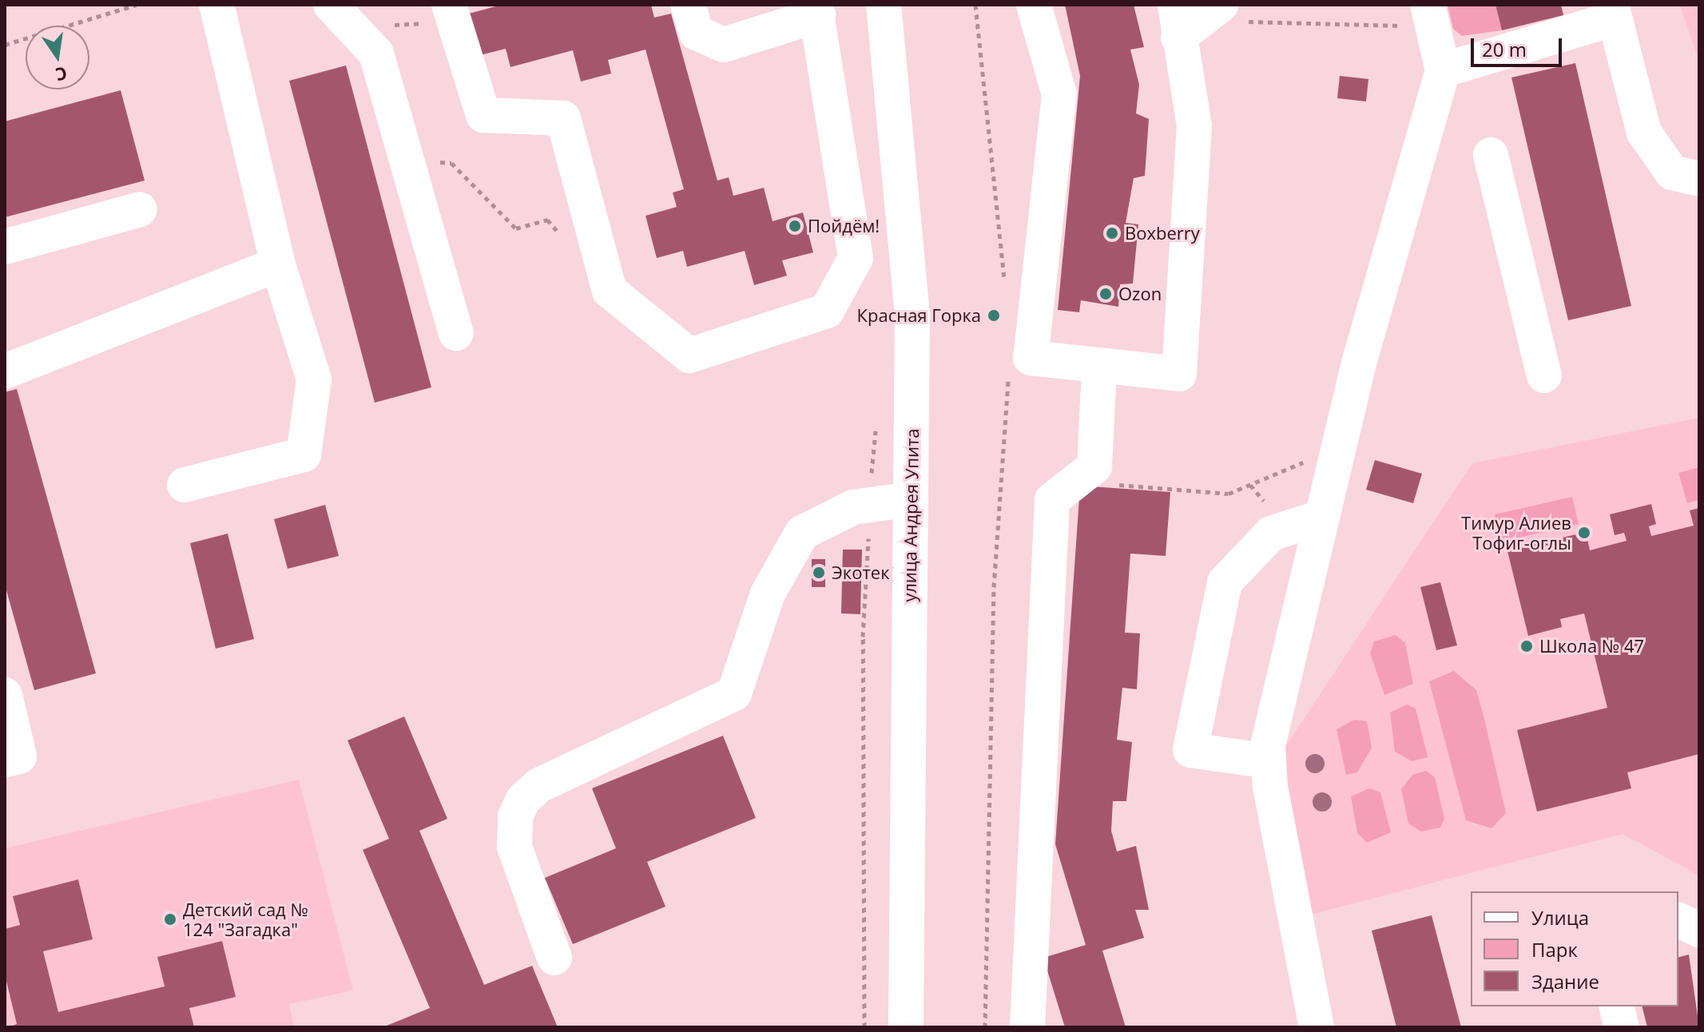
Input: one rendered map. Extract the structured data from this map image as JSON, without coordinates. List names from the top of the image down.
{
  "streets": {
    "main road": ["улица Андрея Упита"]
  },
  "places": [
    "Пойдём!",
    "Boxberry",
    "Ozon",
    "Красная Горка",
    "Тимур Алиев Тофиг-оглы",
    "Экотек",
    "Школа № 47",
    "Детский сад № 124 \"Загадка\""
  ],
  "legend": ["Улица", "Парк", "Здание"],
  "scale_bar": "20 m",
  "north": "bottom"
}
